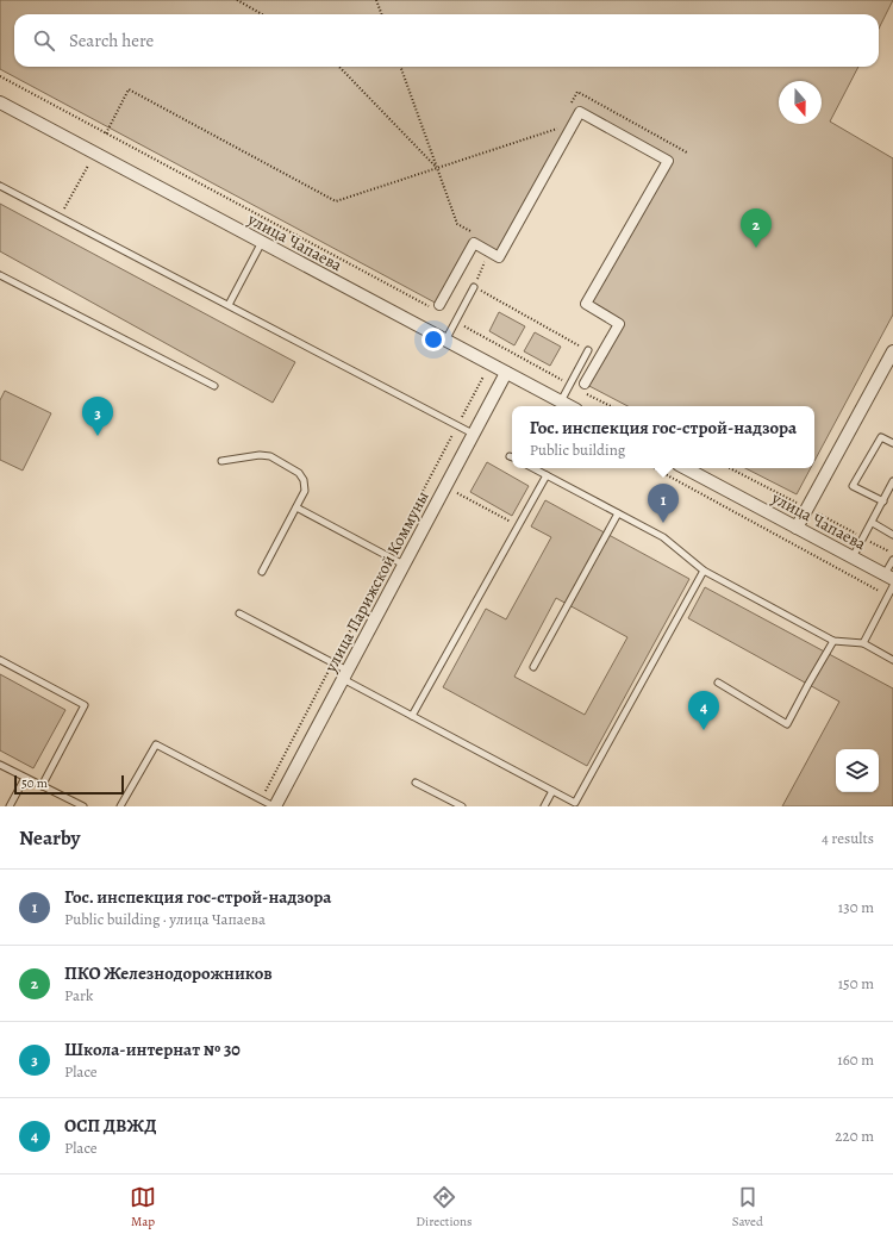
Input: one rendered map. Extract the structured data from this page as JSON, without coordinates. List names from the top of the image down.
{
  "streets": {
    "street": ["улица Чапаева", "улица Парижской Коммуны"]
  },
  "crossings": [
    ["улица Чапаева", "улица Парижской Коммуны"]
  ],
  "scale_bar": "50 m",
  "north": "bottom",
  "page": {
    "search": "Search here",
    "pins": [
      "2",
      "3",
      "1",
      "4"
    ],
    "popup": ["Гос. инспекция гос-строй-надзора", "Public building"],
    "scale": "50 m",
    "heading": ["Nearby", "4 results"],
    "list": [
      {
        "mark": "1",
        "name": "Гос. инспекция гос-строй-надзора",
        "note": "Public building · улица Чапаева",
        "value": "130 m"
      },
      {
        "mark": "2",
        "name": "ПКО Железнодорожников",
        "note": "Park",
        "value": "150 m"
      },
      {
        "mark": "3",
        "name": "Школа-интернат № 30",
        "note": "Place",
        "value": "160 m"
      },
      {
        "mark": "4",
        "name": "ОСП ДВЖД",
        "note": "Place",
        "value": "220 m"
      }
    ],
    "nav": ["Map", "Directions", "Saved"]
  }
}
